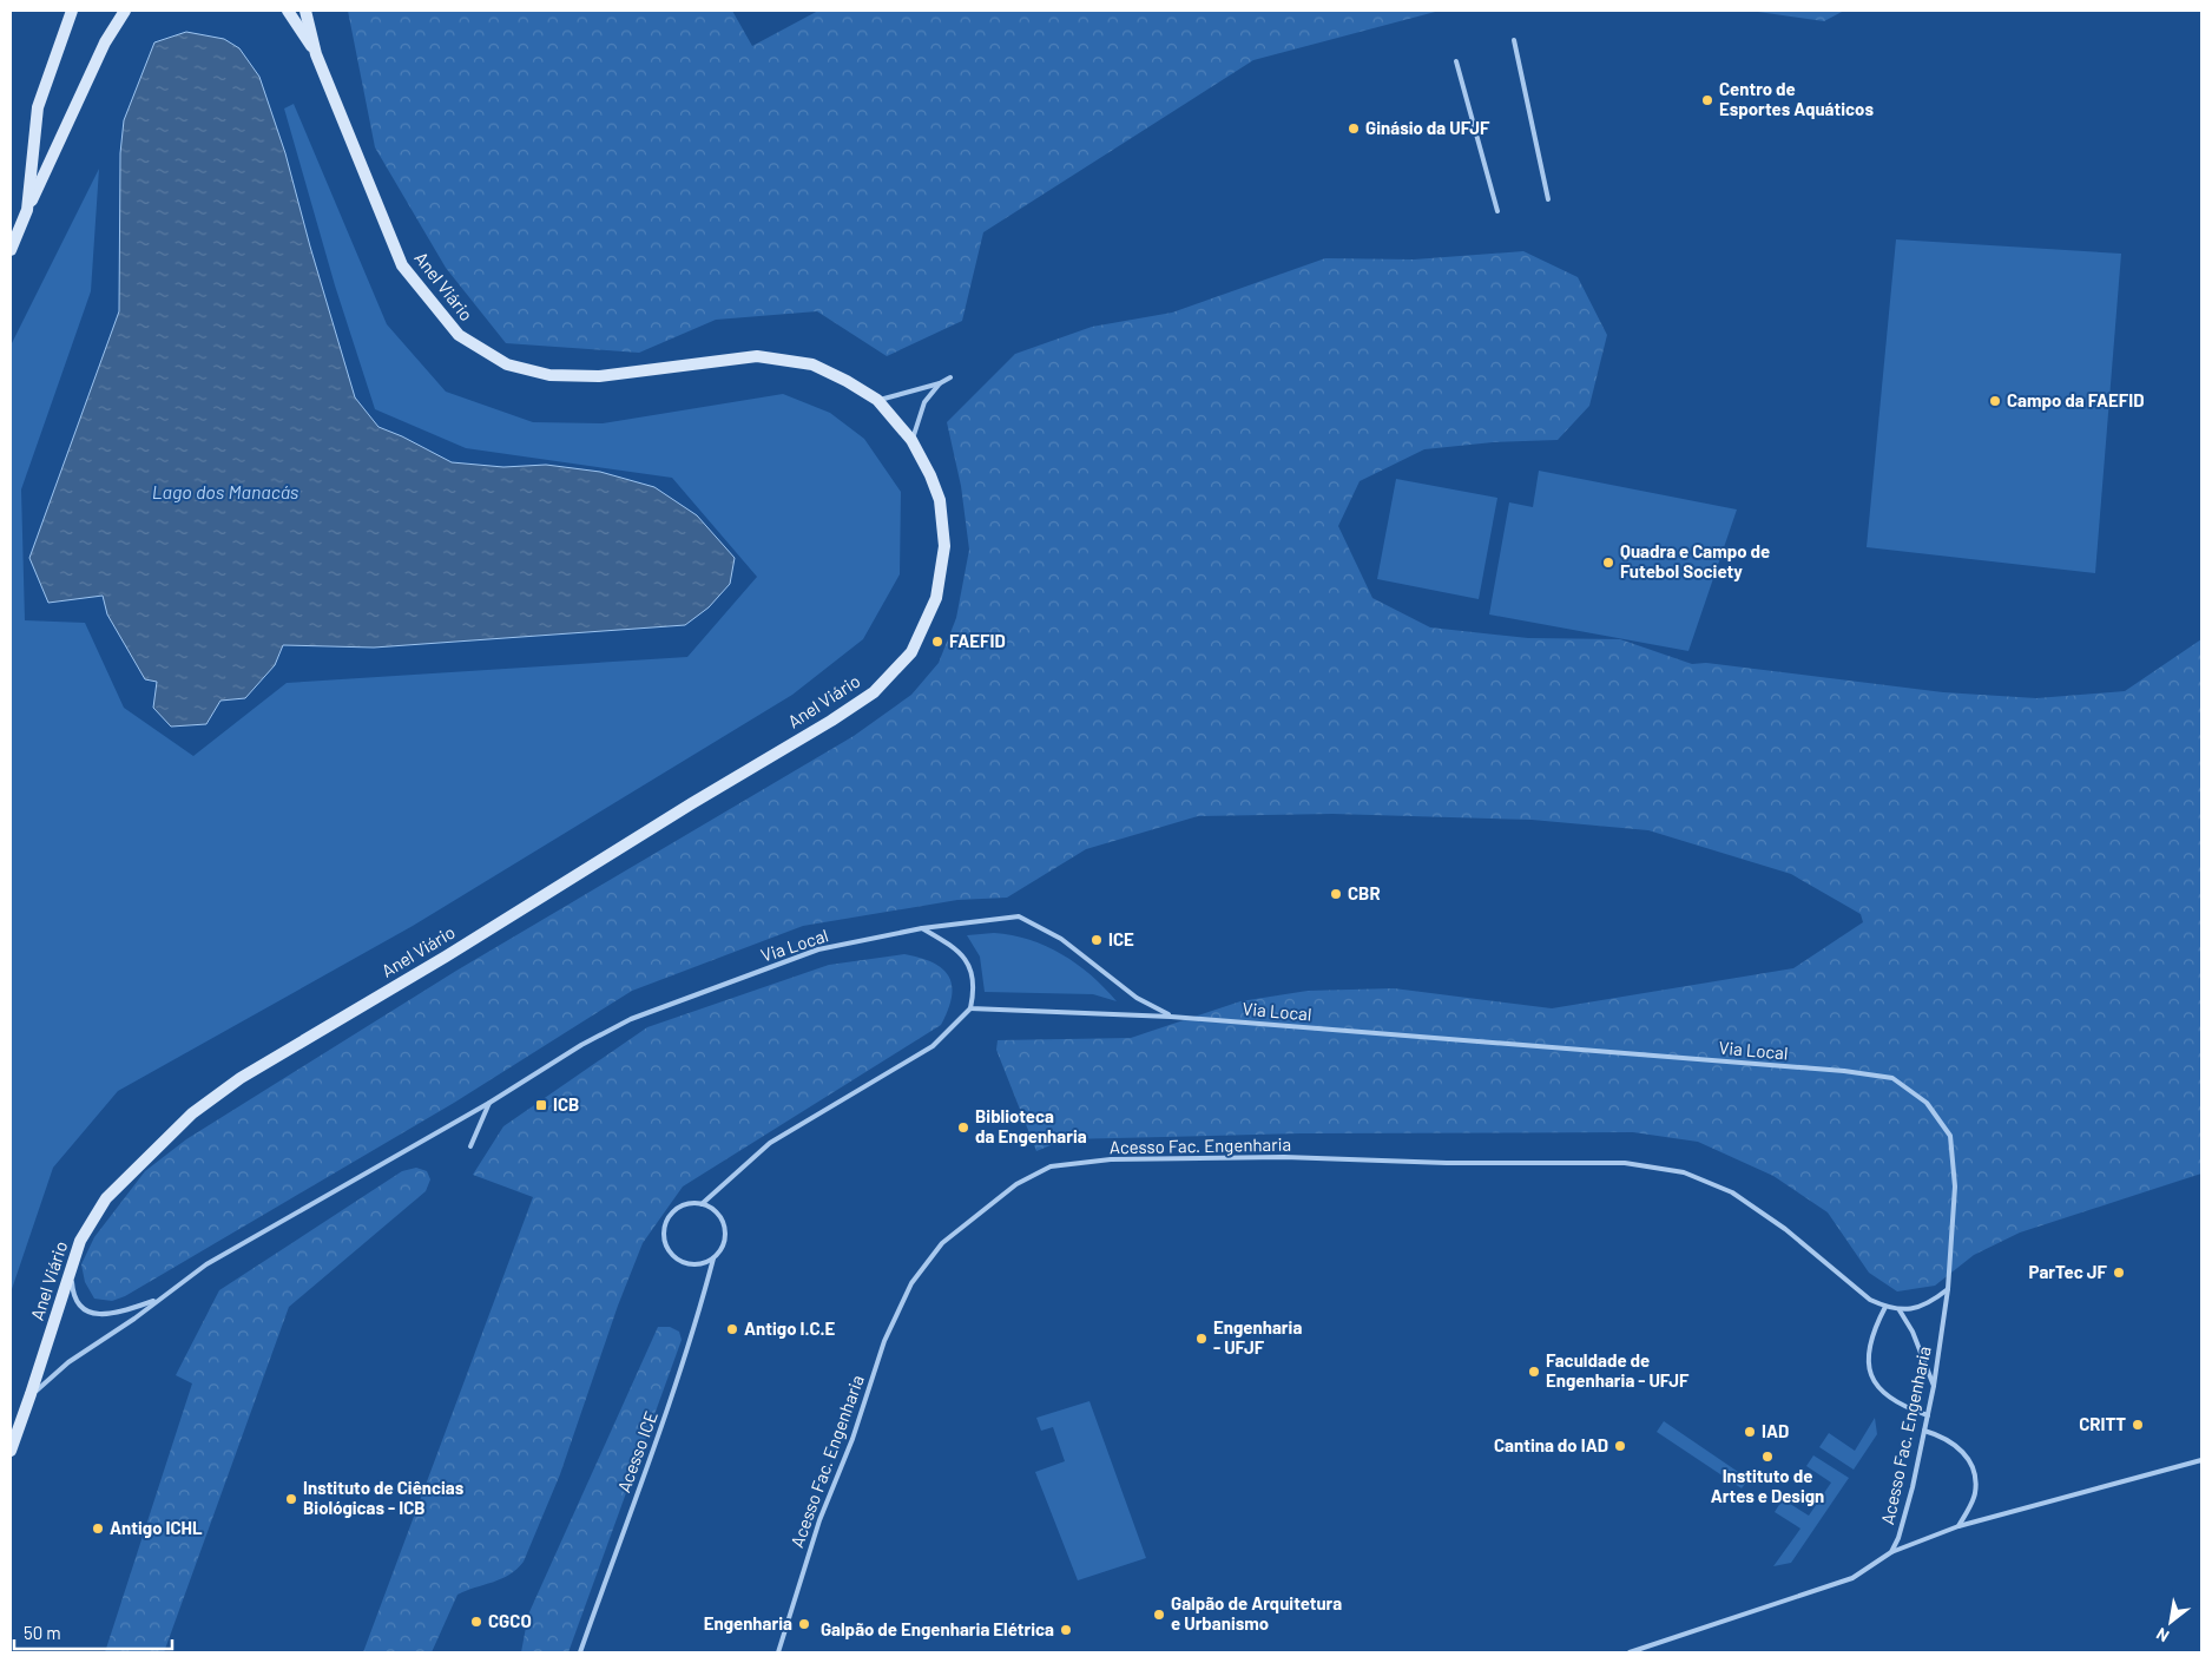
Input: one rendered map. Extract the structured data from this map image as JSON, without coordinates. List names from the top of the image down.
{
  "streets": {
    "main road": ["Anel Viário"],
    "lane": ["Via Local", "Acesso Fac. Engenharia", "Acesso ICE"]
  },
  "crossings": [
    ["Anel Viário", "Via Local"],
    ["Via Local", "Acesso Fac. Engenharia"]
  ],
  "water": ["Lago dos Manacás"],
  "places": {
    "other": [
      "Centro de Esportes Aquáticos",
      "Ginásio da UFJF",
      "Campo da FAEFID",
      "Quadra e Campo de Futebol Society",
      "FAEFID",
      "CBR",
      "ICE",
      "Biblioteca da Engenharia",
      "ParTec JF",
      "Antigo I.C.E",
      "Engenharia - UFJF",
      "Faculdade de Engenharia - UFJF",
      "CRITT",
      "IAD",
      "Cantina do IAD",
      "Instituto de Artes e Design",
      "Instituto de Ciências Biológicas - ICB",
      "Antigo ICHL",
      "Galpão de Arquitetura e Urbanismo",
      "CGCO",
      "Engenharia",
      "Galpão de Engenharia Elétrica"
    ],
    "transit": ["ICB"]
  },
  "scale_bar": "50 m",
  "north": "bottom left"
}
